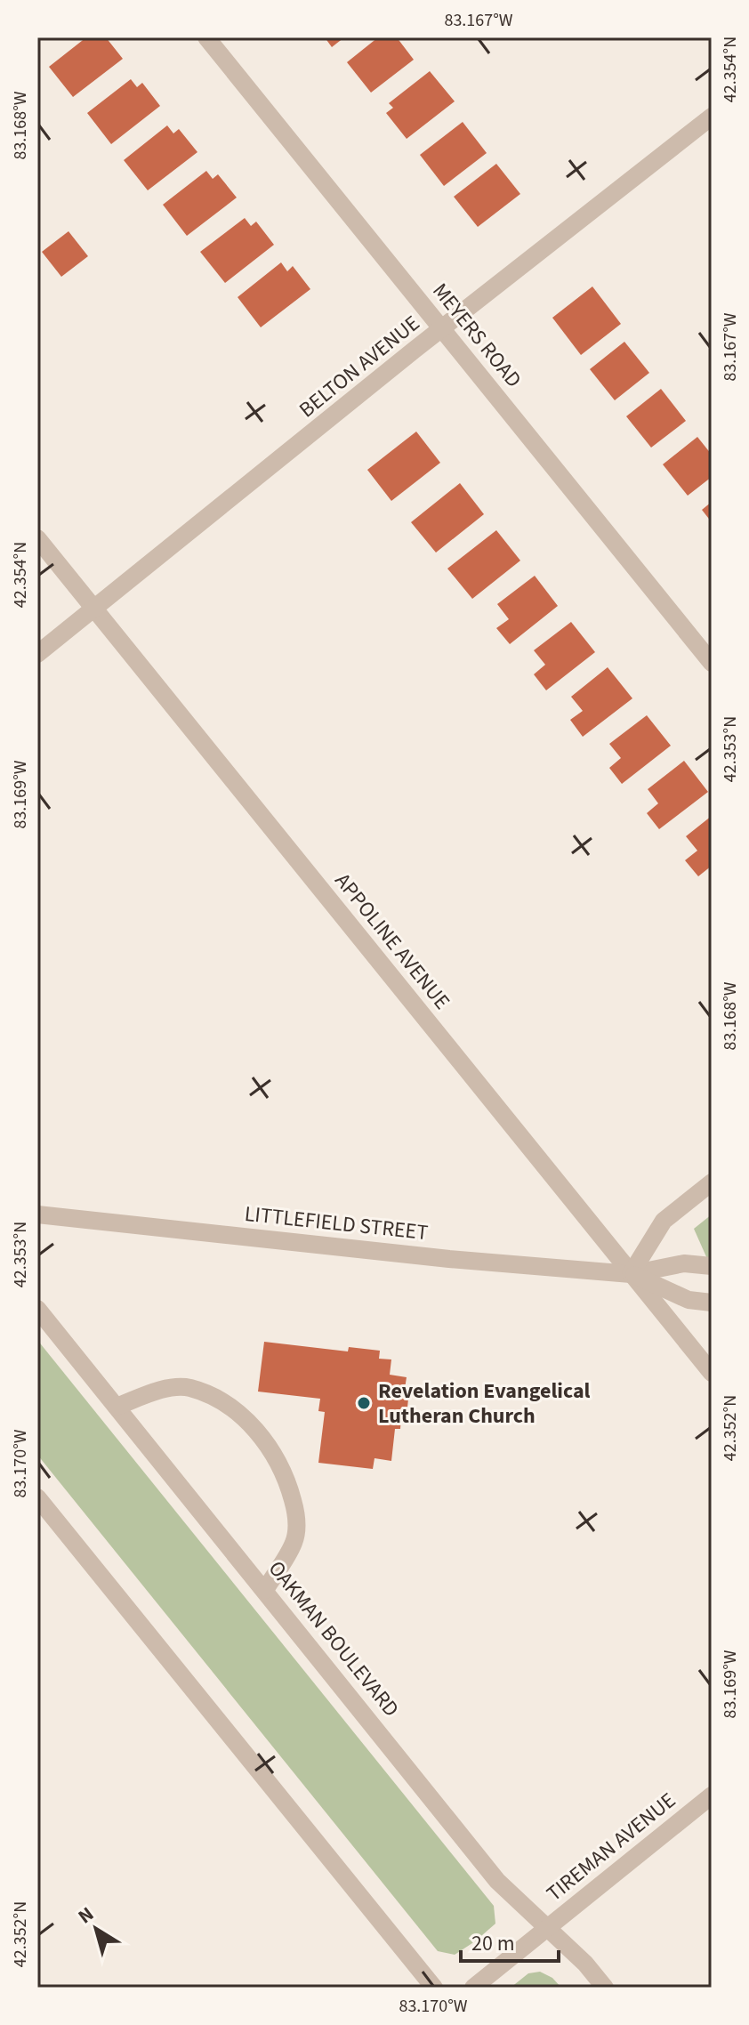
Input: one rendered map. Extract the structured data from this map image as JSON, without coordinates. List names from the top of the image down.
{
  "streets": {
    "street": [
      "MEYERS ROAD",
      "BELTON AVENUE",
      "APPOLINE AVENUE",
      "LITTLEFIELD STREET",
      "OAKMAN BOULEVARD",
      "TIREMAN AVENUE"
    ]
  },
  "crossings": [
    ["MEYERS ROAD", "BELTON AVENUE"],
    ["BELTON AVENUE", "APPOLINE AVENUE"],
    ["APPOLINE AVENUE", "LITTLEFIELD STREET"],
    ["OAKMAN BOULEVARD", "TIREMAN AVENUE"]
  ],
  "places": ["Revelation Evangelical Lutheran Church"],
  "scale_bar": "20 m",
  "north": "top left",
  "coordinates": [
    "83.167°W",
    "42.354°N",
    "83.168°W",
    "42.353°N",
    "83.169°W",
    "42.352°N",
    "83.170°W"
  ]
}
